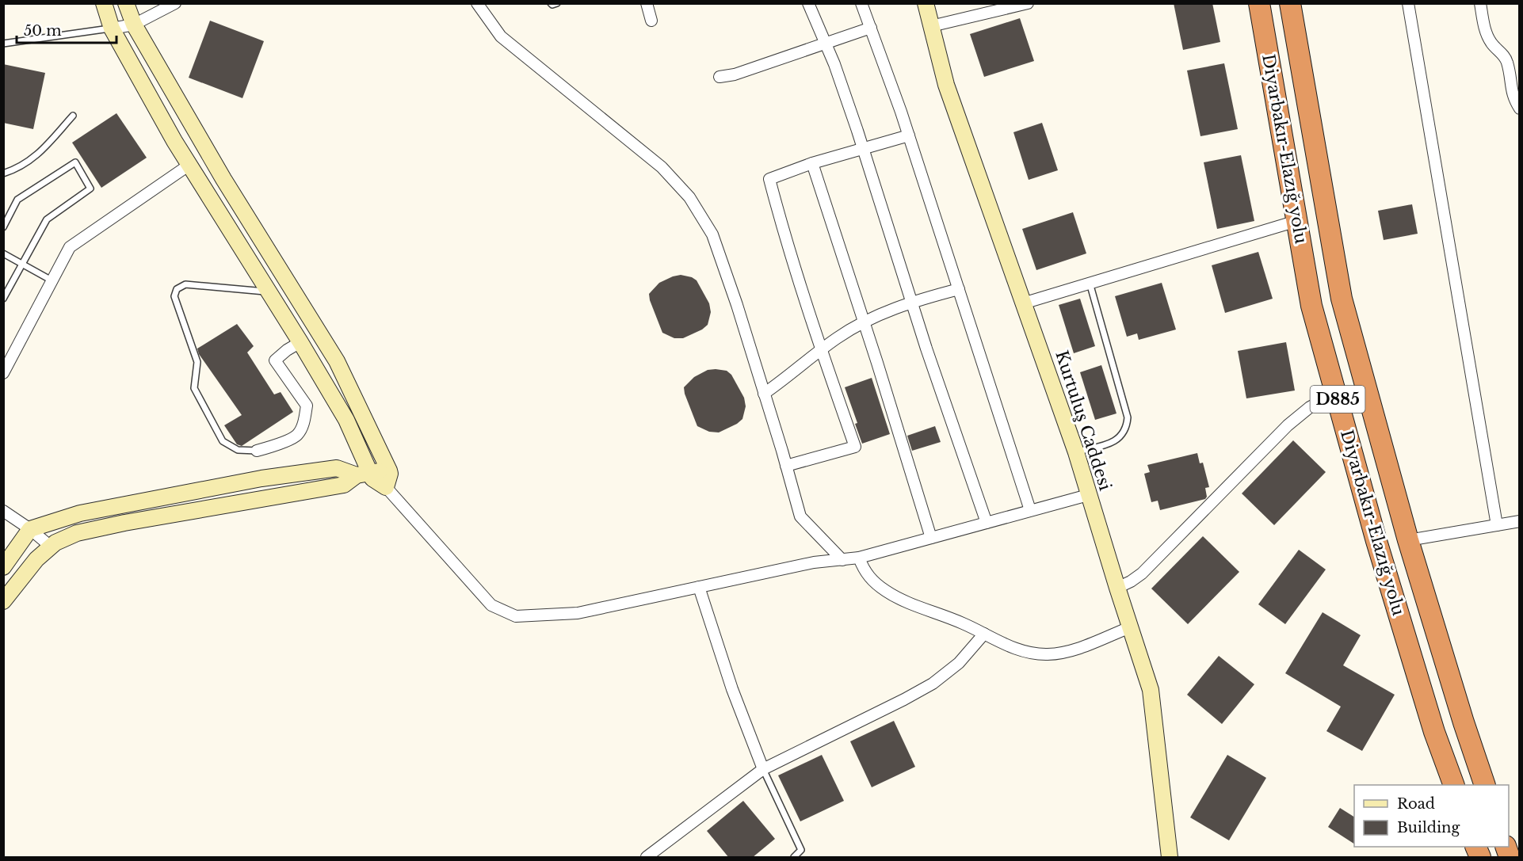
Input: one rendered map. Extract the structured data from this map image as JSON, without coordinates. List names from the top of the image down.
{
  "streets": {
    "highway": ["Diyarbakır-Elazığ yolu", "D885"],
    "street": ["Kurtuluş Caddesi"]
  },
  "legend": ["Road", "Building"],
  "scale_bar": "50 m"
}
